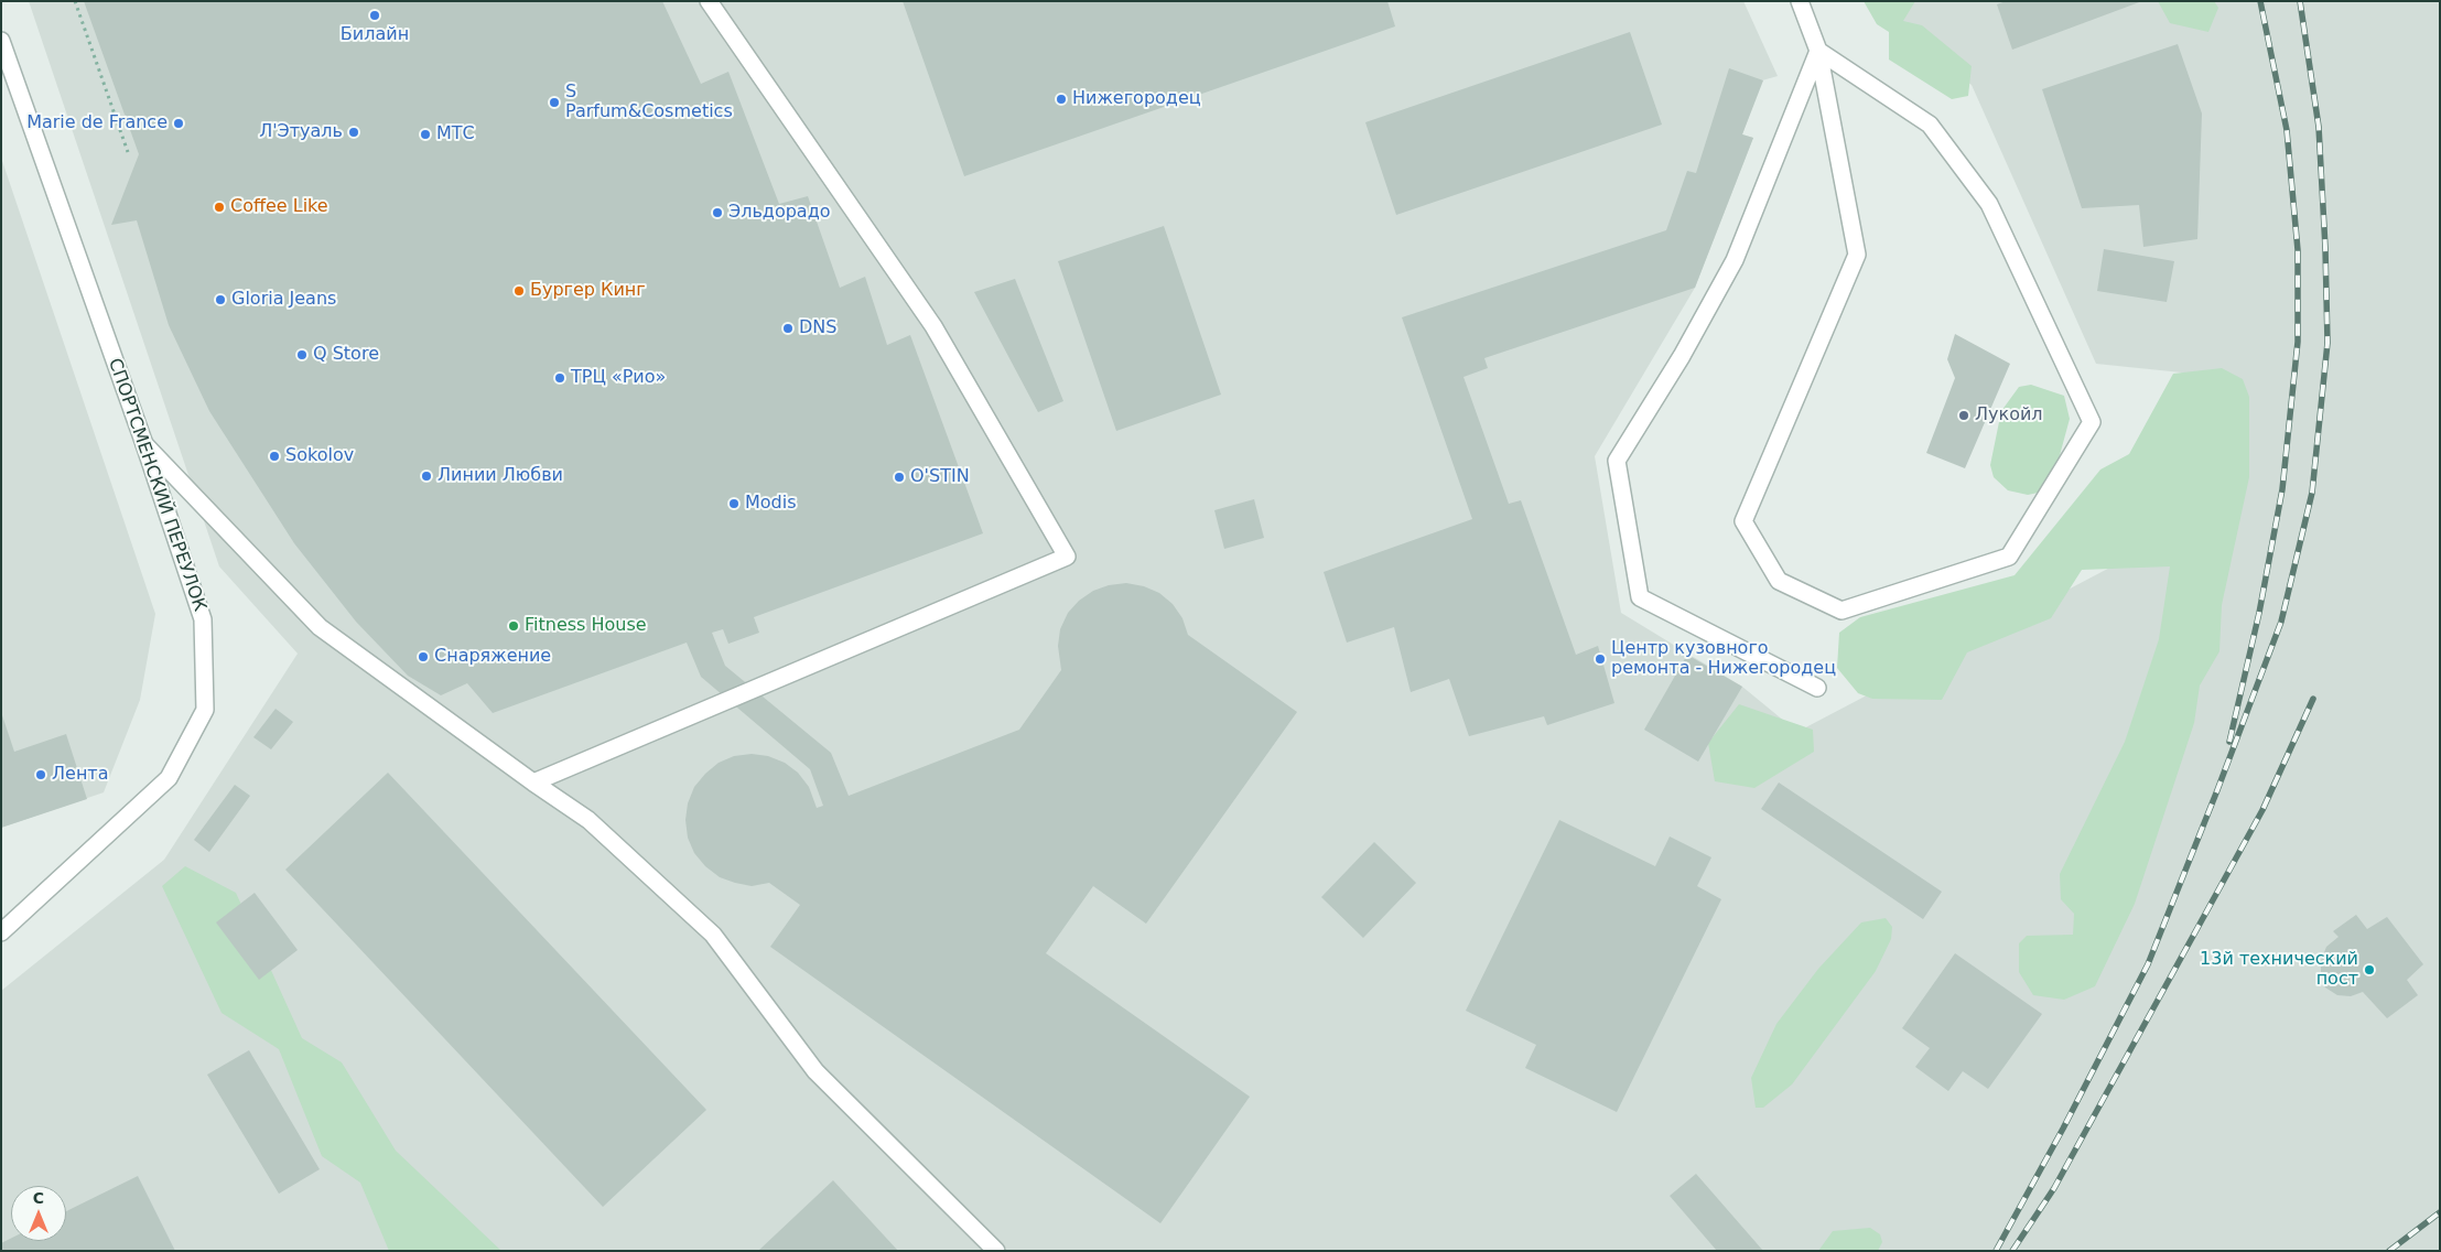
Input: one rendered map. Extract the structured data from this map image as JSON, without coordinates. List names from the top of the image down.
{
  "streets": {
    "street": ["СПОРТСМЕНСКИЙ ПЕРЕУЛОК"]
  },
  "places": [
    "Билайн",
    "Нижегородец",
    "S Parfum&Cosmetics",
    "Marie de France",
    "Л'Этуаль",
    "МТС",
    "Coffee Like",
    "Эльдорадо",
    "Бургер Кинг",
    "Gloria Jeans",
    "DNS",
    "Q Store",
    "ТРЦ «Рио»",
    "Лукойл",
    "Sokolov",
    "Линии Любви",
    "O'STIN",
    "Modis",
    "Fitness House",
    "Снаряжение",
    "Центр кузовного ремонта - Нижегородец",
    "Лента",
    "13й технический пост"
  ],
  "north": "top"
}
